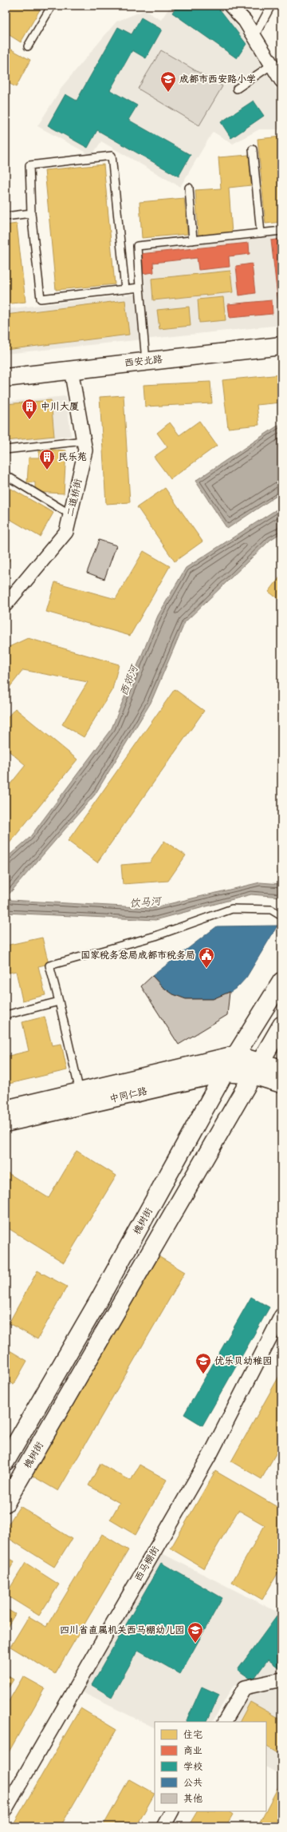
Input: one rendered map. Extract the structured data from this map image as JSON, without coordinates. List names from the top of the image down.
{
  "streets": {
    "main road": ["西安北路", "中同仁路", "槐树街"],
    "street": ["二道桥街", "西马棚街"]
  },
  "crossings": [
    ["西安北路", "二道桥街"],
    ["中同仁路", "槐树街"]
  ],
  "water": ["西郊河", "饮马河"],
  "places": {
    "school or university": ["成都市西安路小学", "优乐贝幼稚园", "四川省直属机关西马棚幼儿园"],
    "building": ["中川大厦", "民乐苑"],
    "public building": ["国家税务总局成都市税务局"]
  },
  "legend": [
    "住宅",
    "商业",
    "学校",
    "公共",
    "其他"
  ]
}
